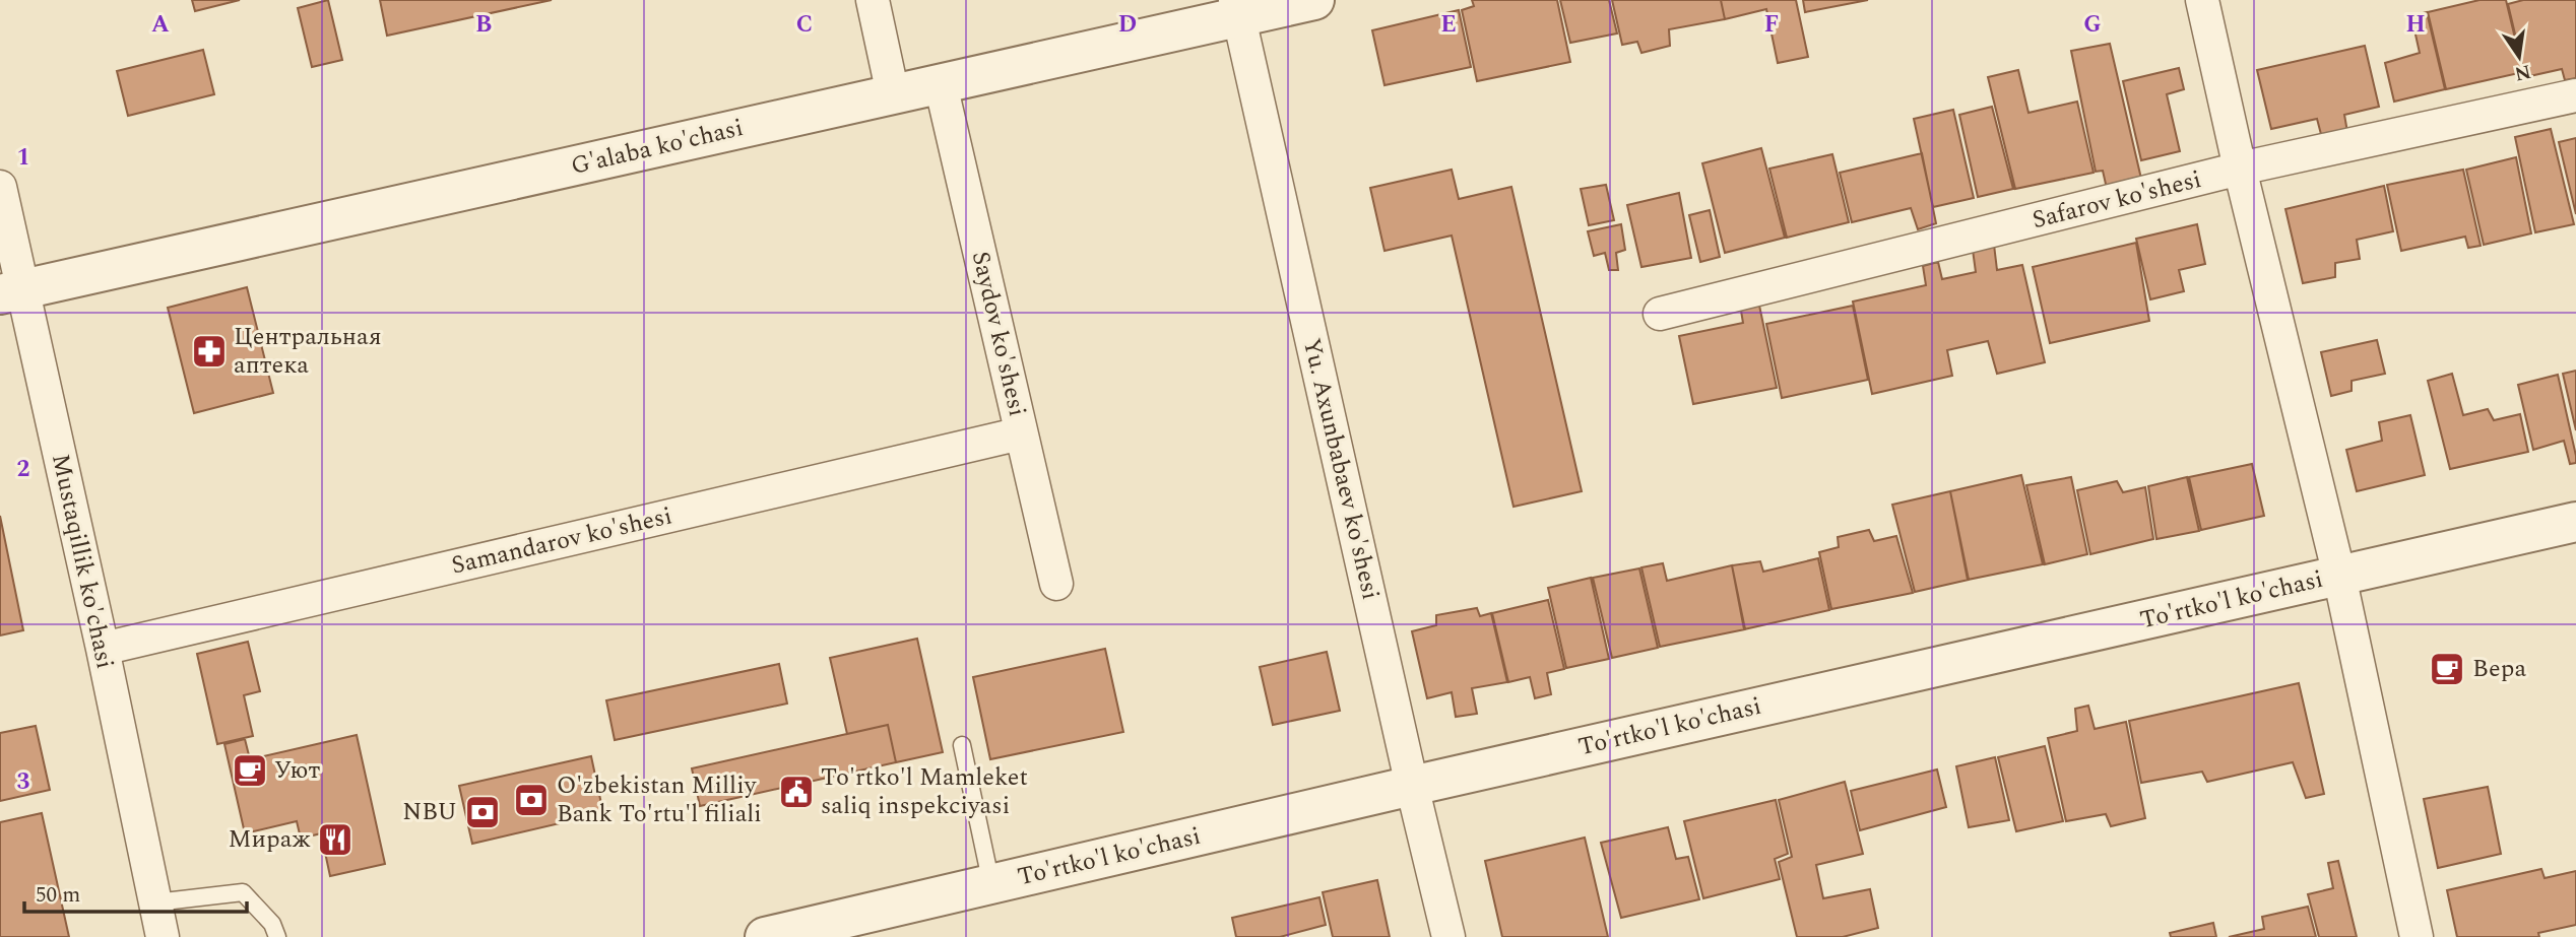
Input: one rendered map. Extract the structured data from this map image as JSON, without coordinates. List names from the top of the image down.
{
  "streets": {
    "street": [
      "G'alaba ko'chasi",
      "Safarov ko'shesi",
      "Saydov ko'shesi",
      "Yu. Axunbabaev ko'shesi",
      "Samandarov ko'shesi",
      "Mustaqillik ko'chasi",
      "To'rtko'l ko'chasi"
    ]
  },
  "crossings": [
    ["G'alaba ko'chasi", "Saydov ko'shesi"],
    ["G'alaba ko'chasi", "Yu. Axunbabaev ko'shesi"],
    ["G'alaba ko'chasi", "Mustaqillik ko'chasi"],
    ["Saydov ko'shesi", "Samandarov ko'shesi"],
    ["Yu. Axunbabaev ko'shesi", "To'rtko'l ko'chasi"],
    ["Samandarov ko'shesi", "Mustaqillik ko'chasi"]
  ],
  "places": {
    "pharmacy": ["Центральная аптека"],
    "cafe": ["Вера", "Уют"],
    "public building": ["To'rtko'l Mamleket saliq inspekciyasi"],
    "bank": ["O'zbekistan Milliy Bank To'rtu'l filiali", "NBU"],
    "restaurant": ["Мираж"]
  },
  "scale_bar": "50 m",
  "north": "bottom",
  "grid": {
    "columns": [
      "A",
      "B",
      "C",
      "D",
      "E",
      "F",
      "G",
      "H"
    ],
    "rows": ["1", "2", "3"]
  }
}
